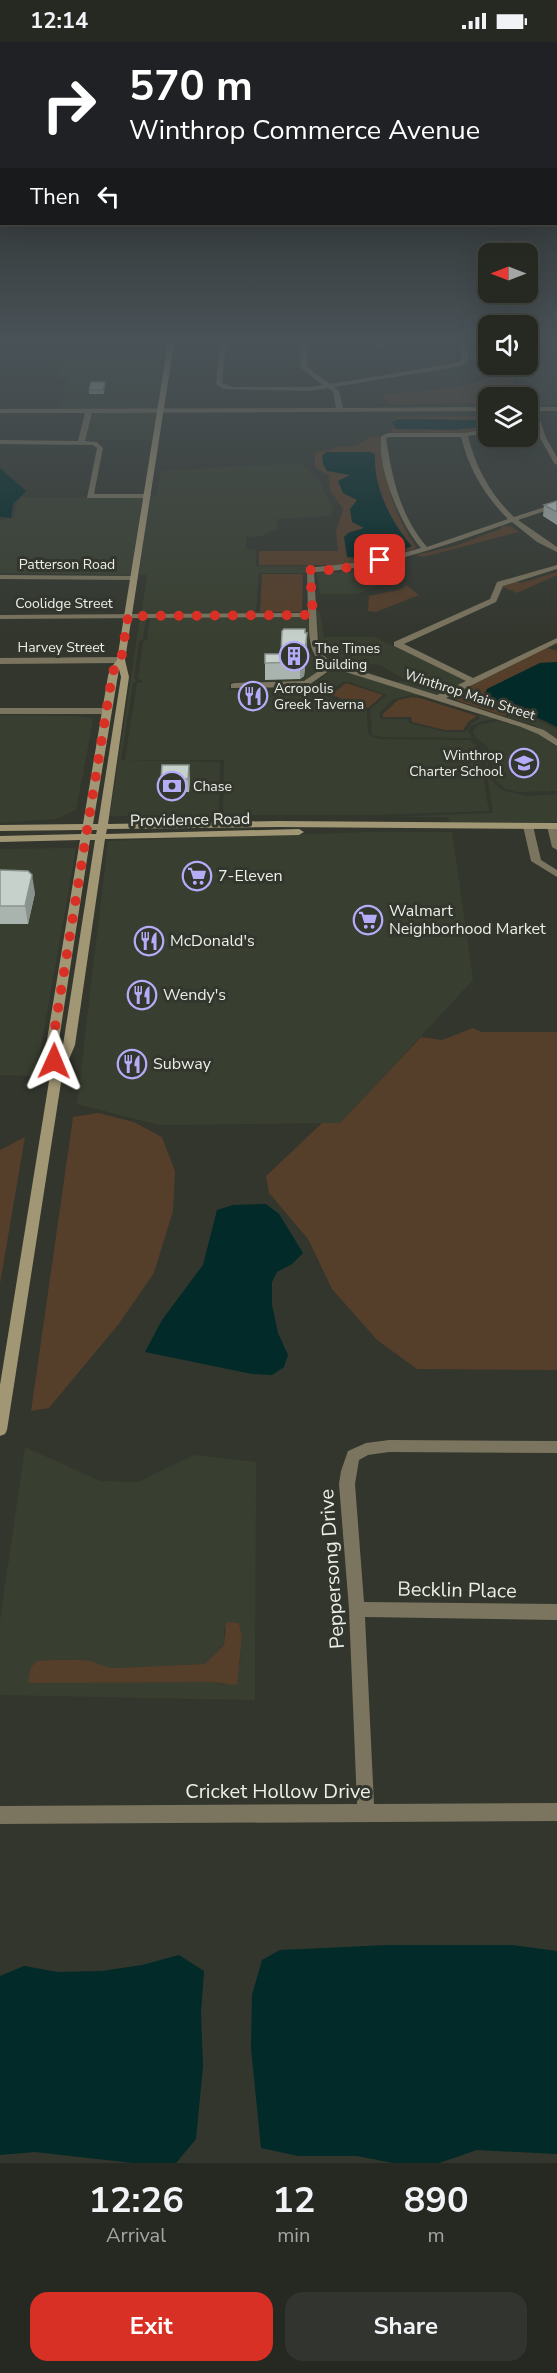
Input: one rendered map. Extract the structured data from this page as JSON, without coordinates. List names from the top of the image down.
{
  "streets": {
    "main road": ["Providence Road"],
    "street": [
      "Patterson Road",
      "Coolidge Street",
      "Harvey Street",
      "Winthrop Main Street",
      "Peppersong Drive",
      "Becklin Place",
      "Cricket Hollow Drive"
    ]
  },
  "crossings": [
    ["Peppersong Drive", "Becklin Place"],
    ["Peppersong Drive", "Cricket Hollow Drive"]
  ],
  "places": {
    "building": ["The Times Building"],
    "restaurant": [
      "Acropolis Greek Taverna",
      "McDonald's",
      "Wendy's",
      "Subway"
    ],
    "school or university": ["Winthrop Charter School"],
    "bank": ["Chase"],
    "supermarket": ["7-Eleven", "Walmart Neighborhood Market"]
  },
  "north": "left",
  "page": {
    "status": "12:14",
    "turn": ["570 m", "Winthrop Commerce Avenue"],
    "then": "Then",
    "eta": [
      "12:26",
      "Arrival",
      "12",
      "min",
      "890",
      "m"
    ],
    "buttons": ["Exit", "Share"]
  }
}
